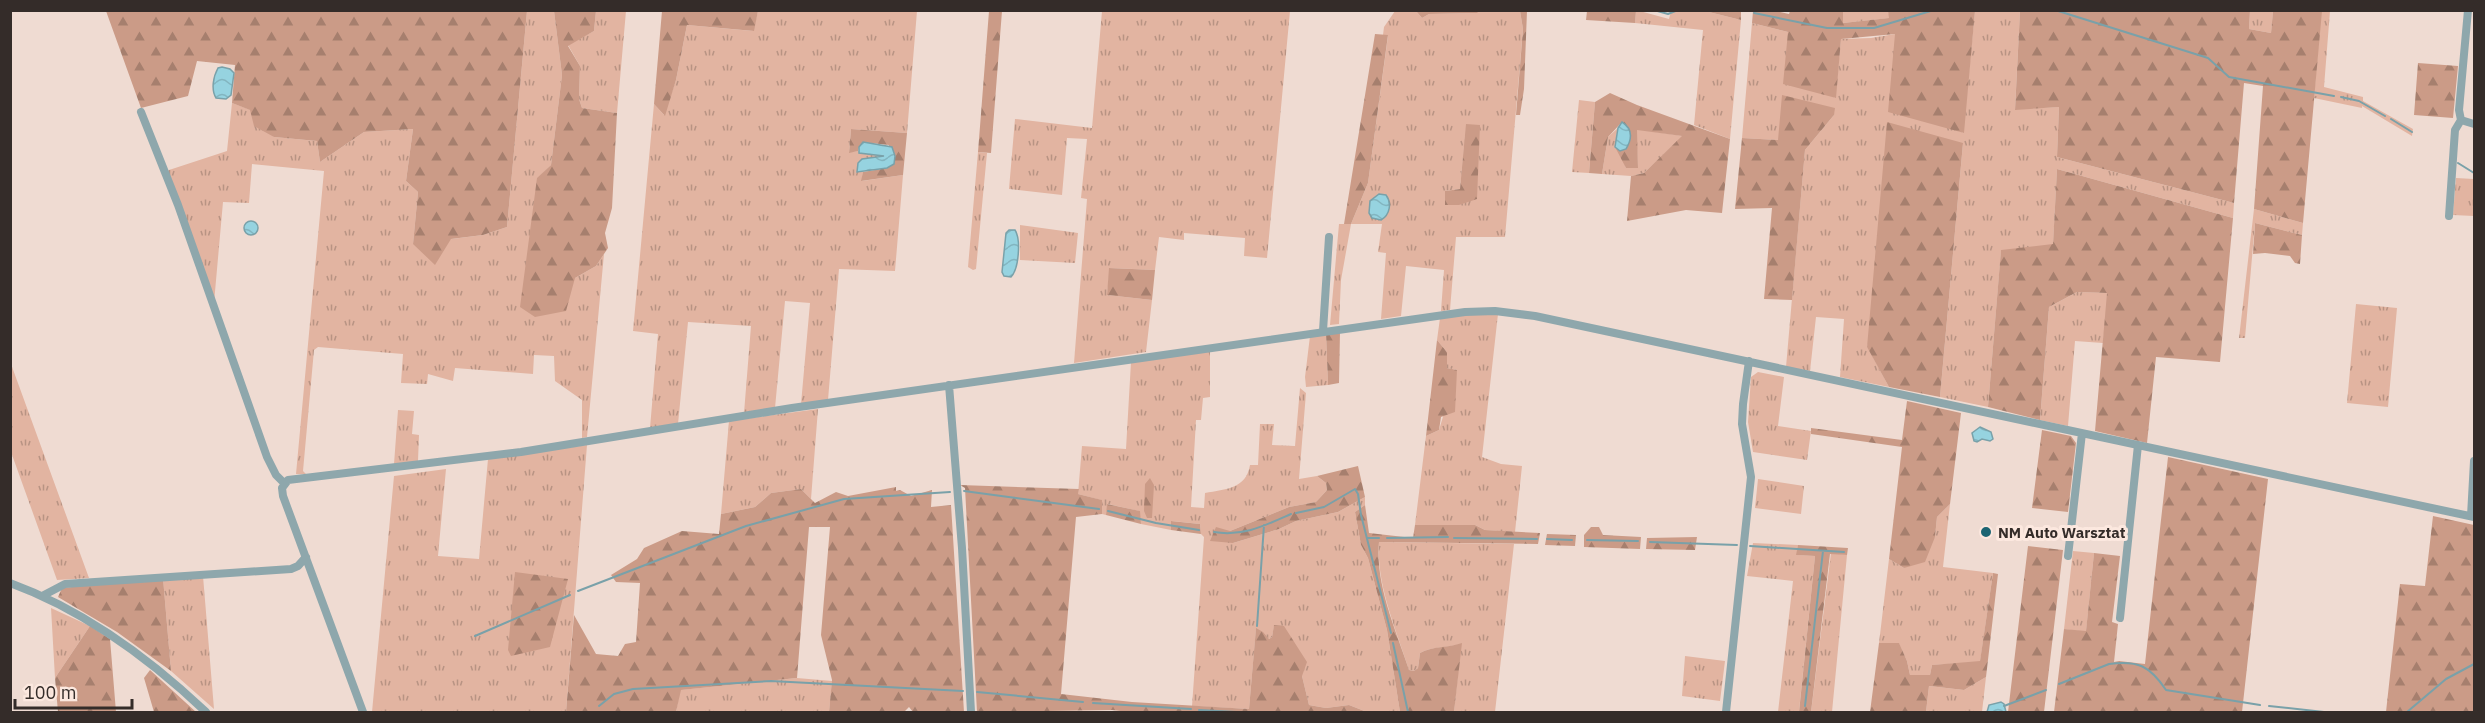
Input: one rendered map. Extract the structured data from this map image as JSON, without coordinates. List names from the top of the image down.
{
  "places": ["NM Auto Warsztat"],
  "scale_bar": "100 m"
}
